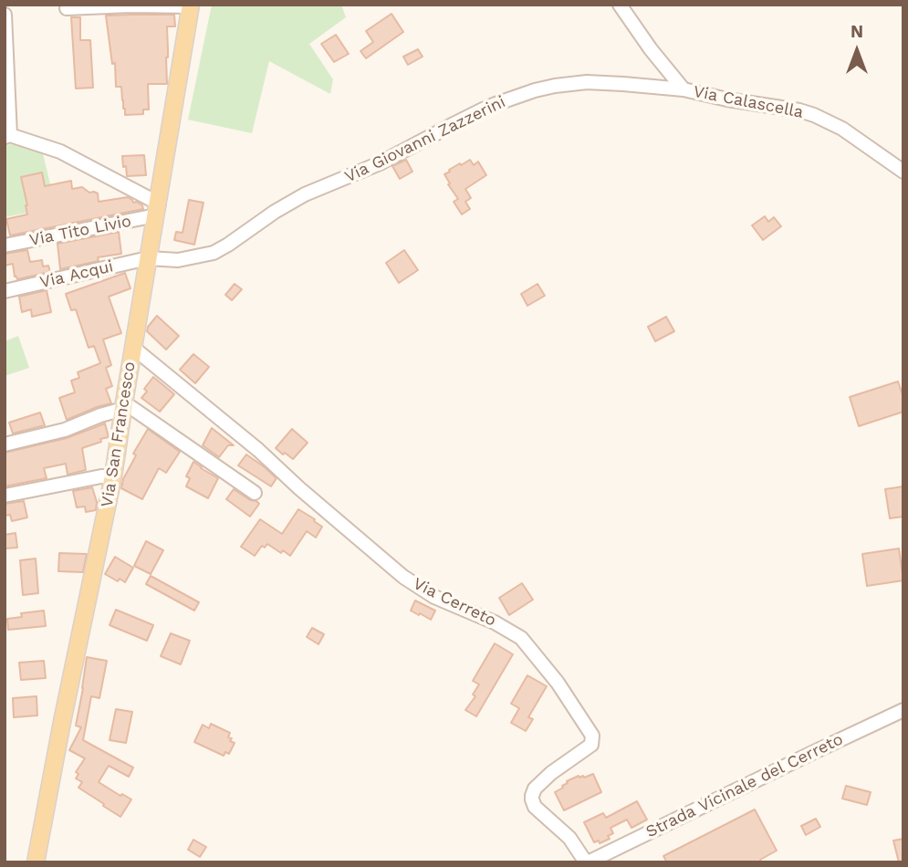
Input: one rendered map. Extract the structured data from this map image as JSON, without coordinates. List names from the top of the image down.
{
  "streets": {
    "main road": ["Via San Francesco"],
    "street": [
      "Via Calascella",
      "Via Giovanni Zazzerini",
      "Via Tito Livio",
      "Via Acqui",
      "Via Cerreto",
      "Strada Vicinale del Cerreto"
    ]
  },
  "crossings": [
    ["Via Calascella", "Via Giovanni Zazzerini"],
    ["Via Giovanni Zazzerini", "Via Acqui"],
    ["Via Giovanni Zazzerini", "Via San Francesco"],
    ["Via Tito Livio", "Via San Francesco"],
    ["Via Acqui", "Via San Francesco"],
    ["Via San Francesco", "Via Cerreto"],
    ["Via Cerreto", "Strada Vicinale del Cerreto"]
  ],
  "north": "top"
}
